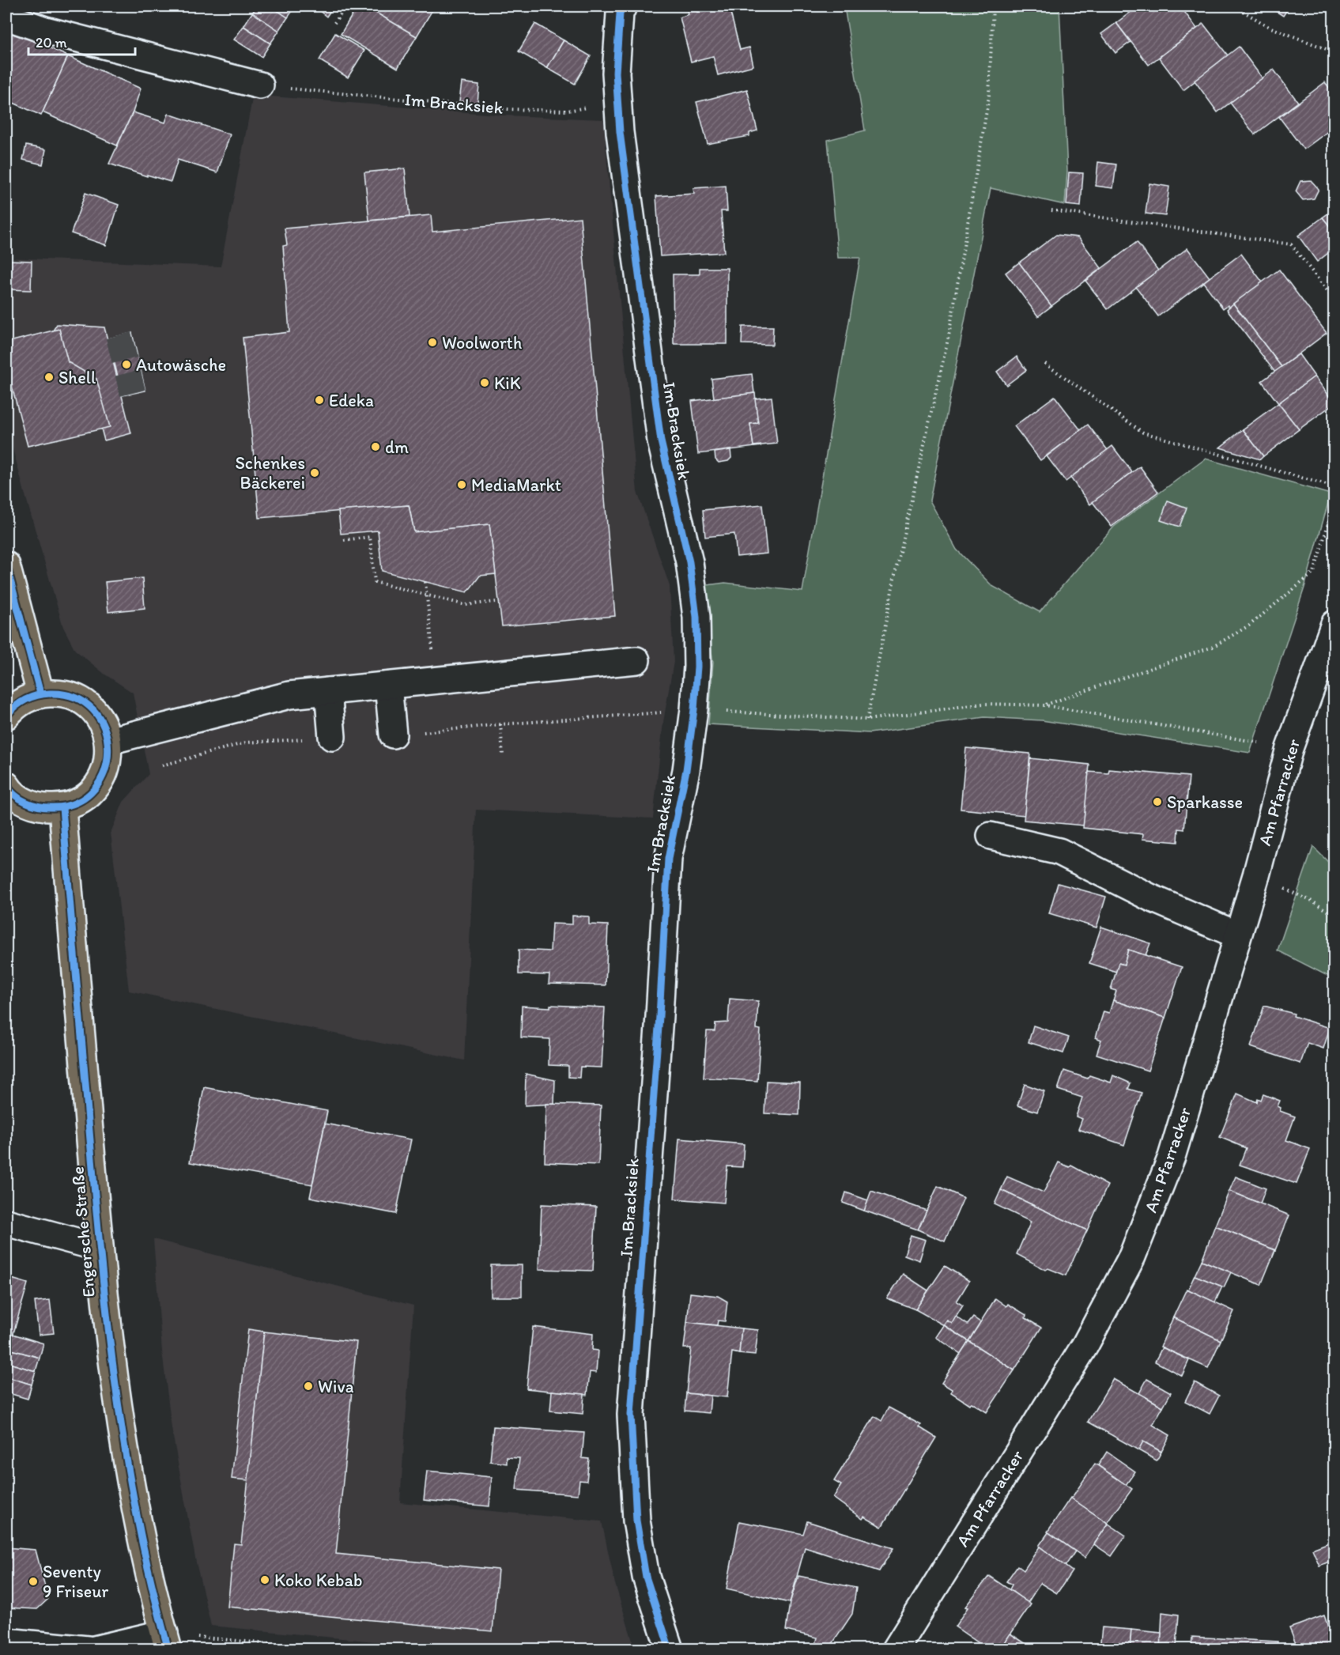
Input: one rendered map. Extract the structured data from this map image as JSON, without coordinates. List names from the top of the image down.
{
  "streets": {
    "main road": ["Engersche Straße"],
    "street": ["Im Bracksiek", "Am Pfarracker"]
  },
  "places": [
    "Woolworth",
    "Autowäsche",
    "Shell",
    "KiK",
    "Edeka",
    "dm",
    "Schenkes Bäckerei",
    "MediaMarkt",
    "Sparkasse",
    "Wiva",
    "Koko Kebab",
    "Seventy 9 Friseur"
  ],
  "scale_bar": "20 m"
}
